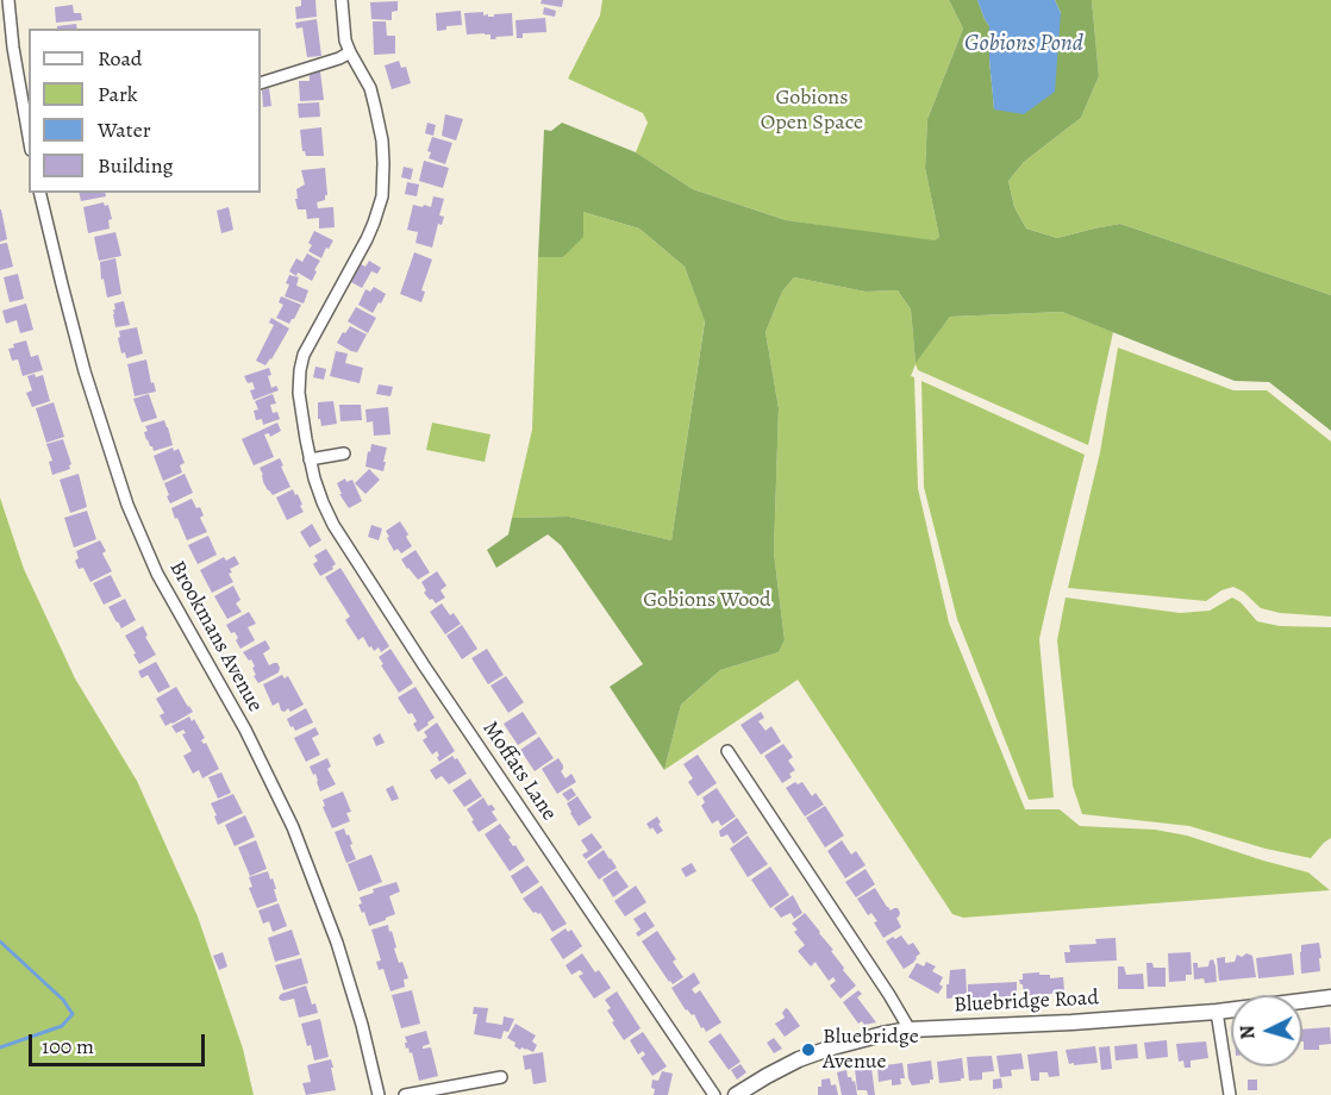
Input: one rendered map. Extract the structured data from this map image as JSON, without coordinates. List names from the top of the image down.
{
  "streets": {
    "street": ["Brookmans Avenue", "Moffats Lane", "Bluebridge Road"]
  },
  "water": ["Gobions Pond"],
  "parks": ["Gobions Open Space", "Gobions Wood"],
  "places": ["Bluebridge Avenue"],
  "legend": [
    "Road",
    "Park",
    "Water",
    "Building"
  ],
  "scale_bar": "100 m",
  "north": "left"
}
